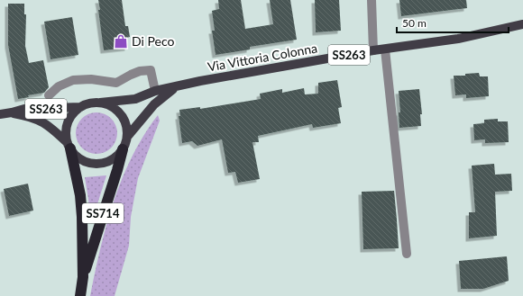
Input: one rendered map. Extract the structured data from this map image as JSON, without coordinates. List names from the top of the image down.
{
  "streets": {
    "highway": ["SS714"],
    "main road": ["SS263", "Via Vittoria Colonna"]
  },
  "crossings": [
    ["SS263", "Via Vittoria Colonna"],
    ["SS263", "SS714"],
    ["Via Vittoria Colonna", "SS714"]
  ],
  "places": {
    "shop": ["Di Peco"]
  },
  "scale_bar": "50 m"
}
